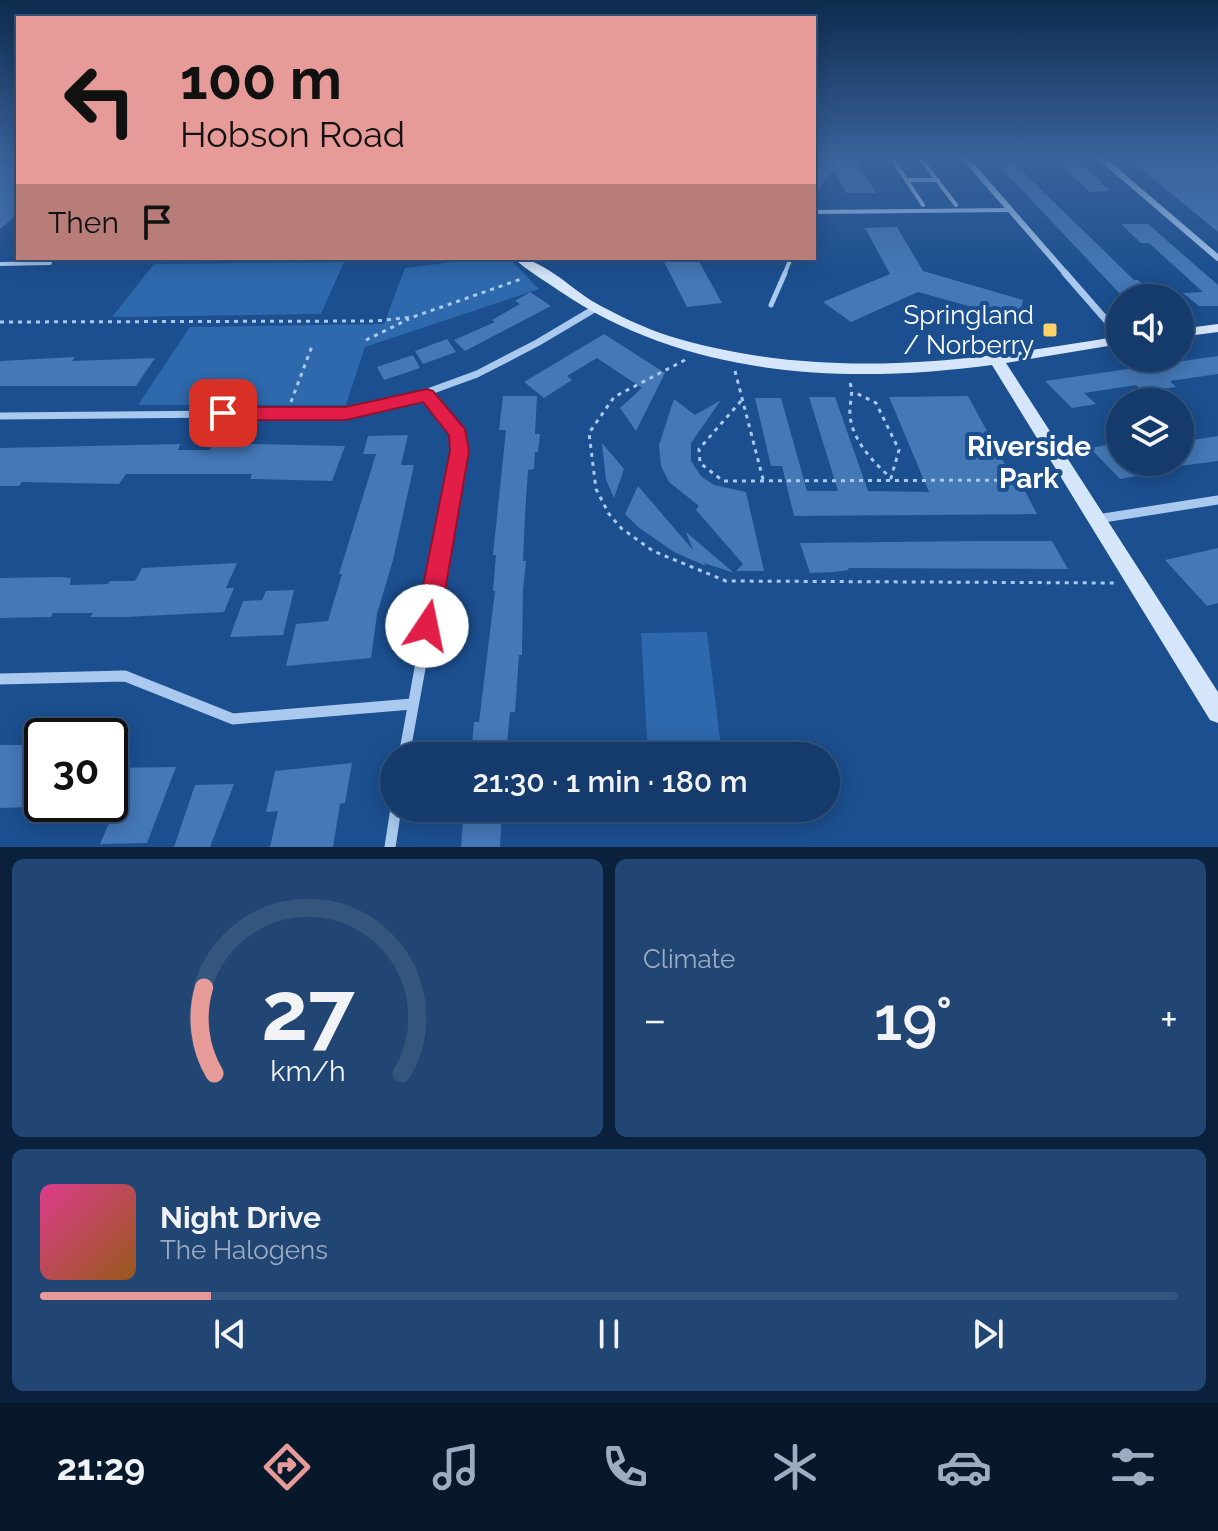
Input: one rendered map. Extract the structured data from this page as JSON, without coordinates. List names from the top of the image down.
{
  "districts": ["Riverside Park"],
  "places": {
    "transit": ["Springland / Norberry"]
  },
  "page": {
    "turn": ["100 m", "Hobson Road"],
    "then": "Then",
    "limit": "30",
    "trip": "21:30 · 1 min · 180 m",
    "tile": "Climate",
    "heat": ["−", "19°", "+"],
    "song": ["Night Drive", "The Halogens"],
    "tabs": "21:29",
    "gauge": ["27", "km/h"]
  }
}
